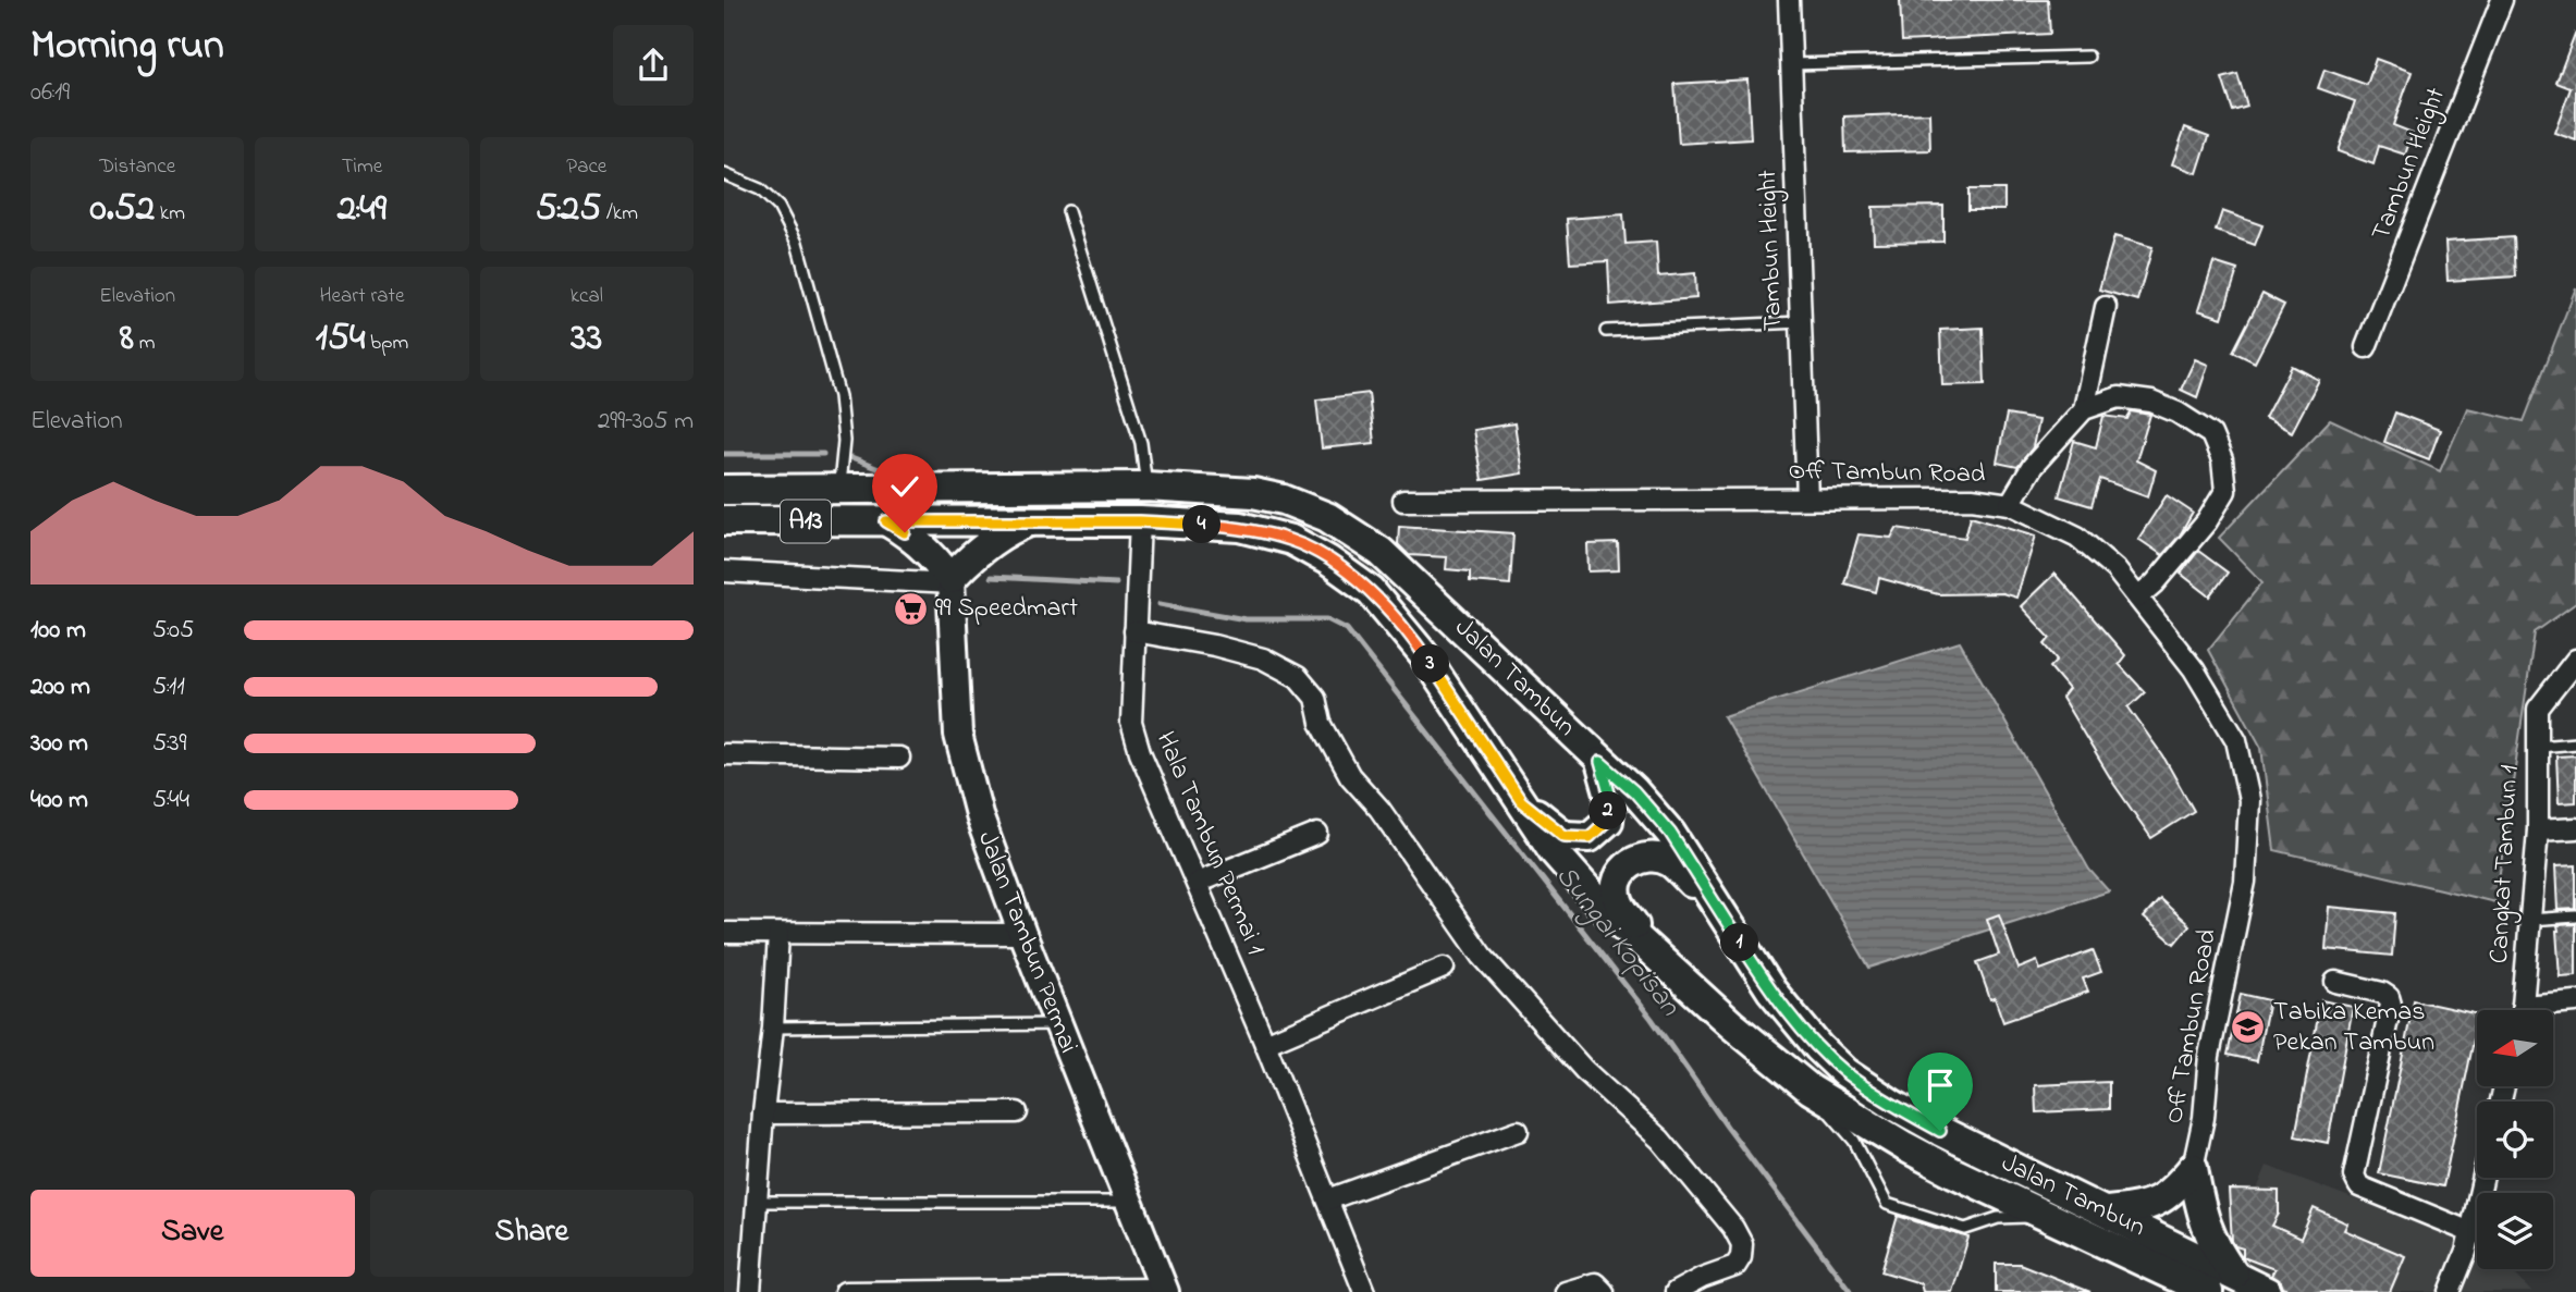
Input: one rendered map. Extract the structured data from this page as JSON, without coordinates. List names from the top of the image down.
{
  "streets": {
    "main road": ["A13", "Jalan Tambun"],
    "street": [
      "Tambun Height",
      "Off Tambun Road",
      "Hala Tambun Permai 1",
      "Cangkat Tambun 1",
      "Jalan Tambun Permai"
    ]
  },
  "crossings": [
    ["Tambun Height", "Off Tambun Road"],
    ["Jalan Tambun", "Hala Tambun Permai 1"]
  ],
  "water": ["Sungai Kopisan"],
  "places": {
    "supermarket": ["99 Speedmart"],
    "school or university": ["Tabika Kemas Pekan Tambun"]
  },
  "north": "left",
  "page": {
    "heading": ["Morning run", "06:19"],
    "stats": [
      ["Distance", "0.52 km"],
      ["Time", "2:49"],
      ["Pace", "5:25 /km"],
      ["Elevation", "8 m"],
      ["Heart rate", "154 bpm"],
      ["kcal", "33"]
    ],
    "chart": ["Elevation", "299–305 m"],
    "pins": [
      "4",
      "3",
      "2",
      "1"
    ],
    "list": [
      {
        "name": "100 m",
        "note": "5:05"
      },
      {
        "name": "200 m",
        "note": "5:11"
      },
      {
        "name": "300 m",
        "note": "5:39"
      },
      {
        "name": "400 m",
        "note": "5:44"
      }
    ],
    "buttons": ["Save", "Share"]
  }
}
